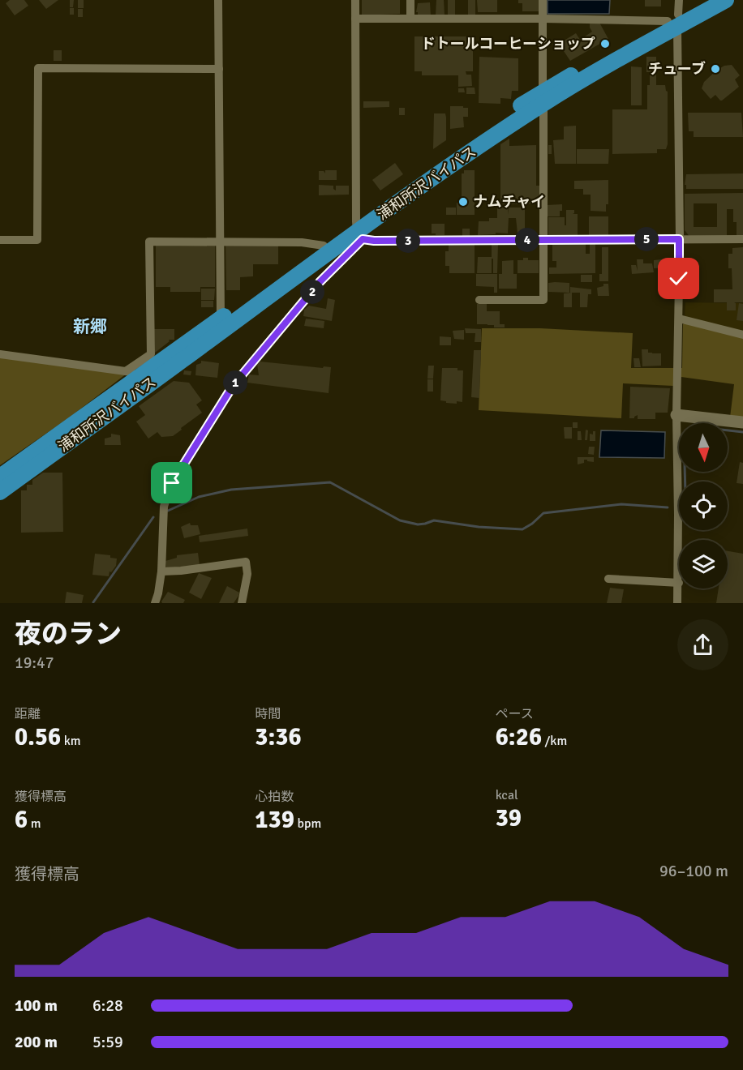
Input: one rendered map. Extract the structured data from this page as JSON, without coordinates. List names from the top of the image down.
{
  "streets": {
    "highway": ["浦和所沢バイパス"]
  },
  "districts": ["新郷"],
  "places": ["ドトールコーヒーショップ", "チューブ", "ナムチャイ"],
  "north": "bottom",
  "page": {
    "pins": [
      "5",
      "4",
      "3",
      "2",
      "1"
    ],
    "heading": ["夜のラン", "19:47"],
    "stats": [
      ["距離", "0.56 km"],
      ["時間", "3:36"],
      ["ペース", "6:26 /km"],
      ["獲得標高", "6 m"],
      ["心拍数", "139 bpm"],
      ["kcal", "39"]
    ],
    "chart": ["獲得標高", "96–100 m"],
    "list": [
      {
        "name": "100 m",
        "note": "6:28"
      },
      {
        "name": "200 m",
        "note": "5:59"
      }
    ]
  }
}
